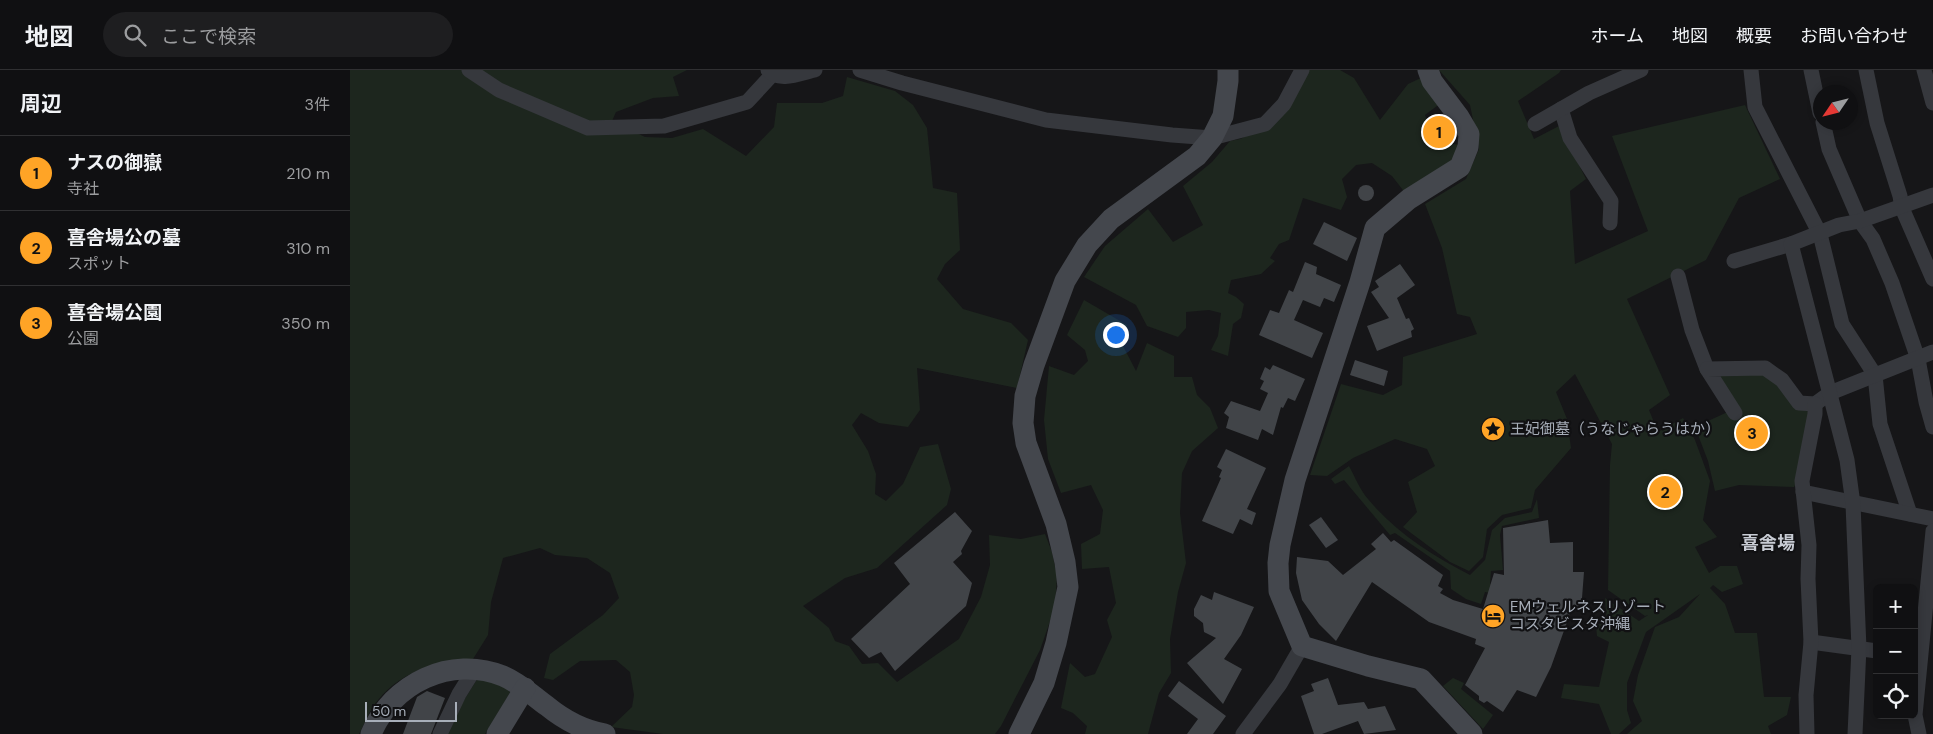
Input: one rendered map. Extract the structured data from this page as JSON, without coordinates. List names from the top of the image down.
{
  "districts": ["喜舎場"],
  "places": {
    "place": ["王妃御墓（うなじゃらうはか）"],
    "hotel": ["EMウェルネスリゾート コスタビスタ沖縄"]
  },
  "scale_bar": "50 m",
  "north": "bottom left",
  "page": {
    "header": "地図",
    "search": "ここで検索",
    "nav": [
      "ホーム",
      "地図",
      "概要",
      "お問い合わせ"
    ],
    "heading": ["周辺", "3件"],
    "pins": ["1", "3", "2"],
    "list": [
      {
        "mark": "1",
        "name": "ナスの御嶽",
        "note": "寺社",
        "value": "210 m"
      },
      {
        "mark": "2",
        "name": "喜舎場公の墓",
        "note": "スポット",
        "value": "310 m"
      },
      {
        "mark": "3",
        "name": "喜舎場公園",
        "note": "公園",
        "value": "350 m"
      }
    ],
    "map_buttons": ["+", "−"],
    "scale": "50 m"
  }
}
